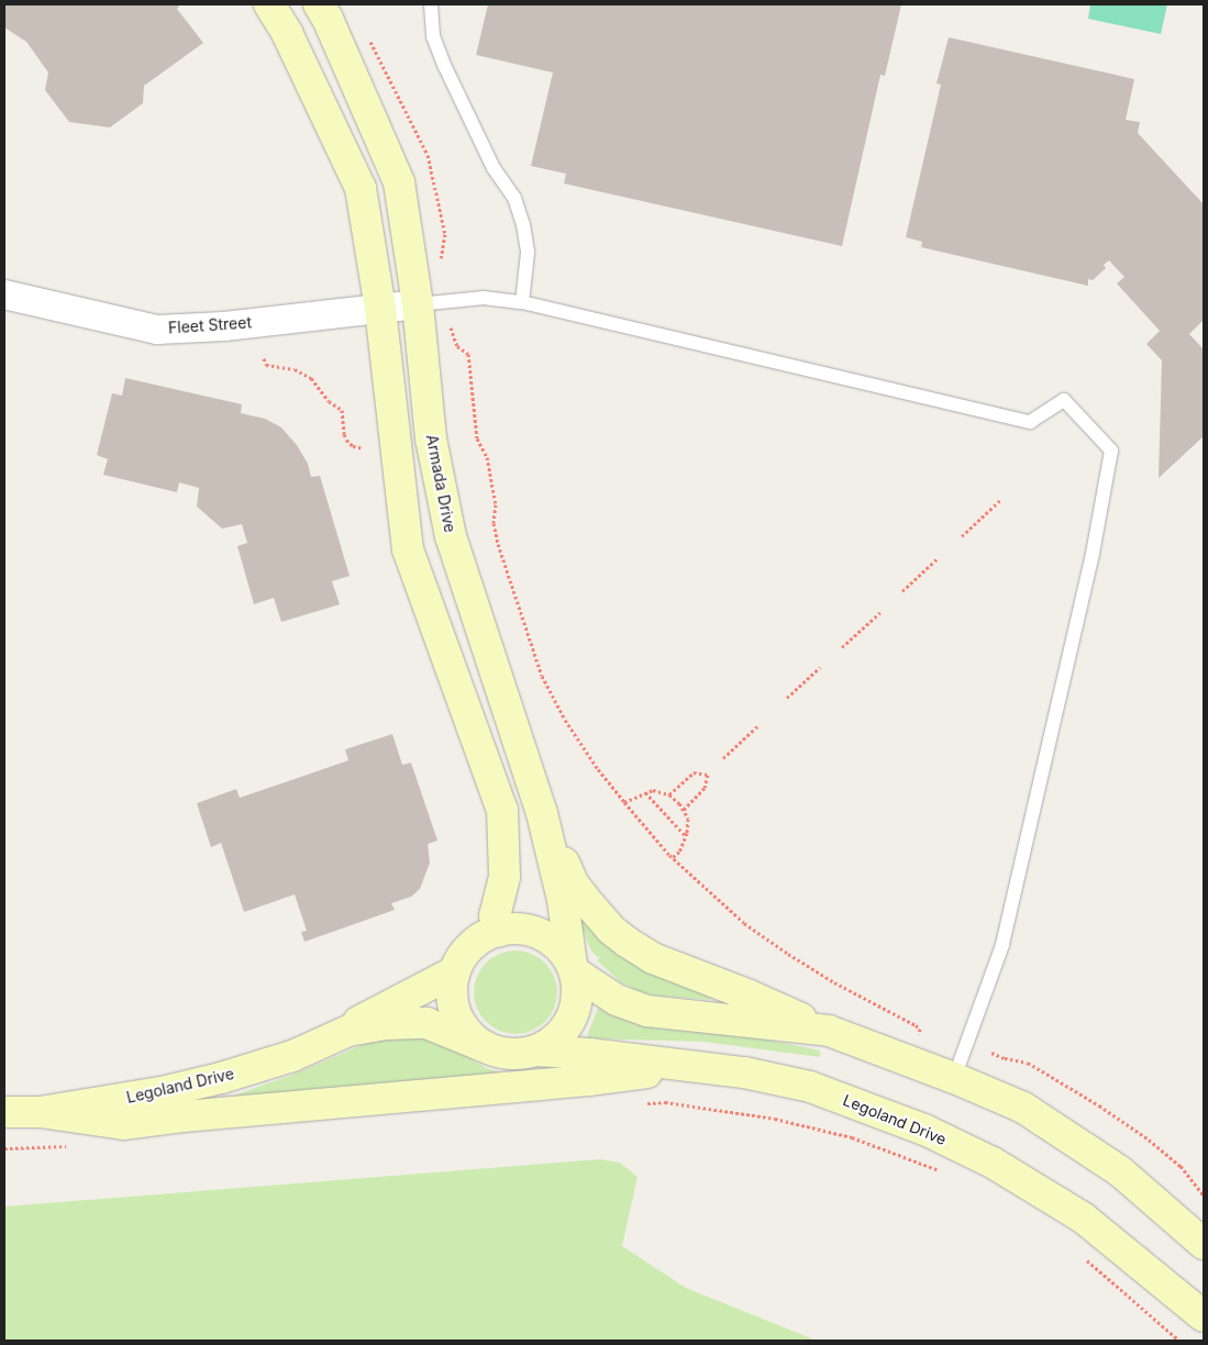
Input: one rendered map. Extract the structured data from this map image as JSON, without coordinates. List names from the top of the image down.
{
  "streets": {
    "main road": ["Armada Drive", "Legoland Drive"],
    "street": ["Fleet Street"]
  },
  "crossings": [
    ["Fleet Street", "Armada Drive"],
    ["Armada Drive", "Legoland Drive"]
  ]
}
